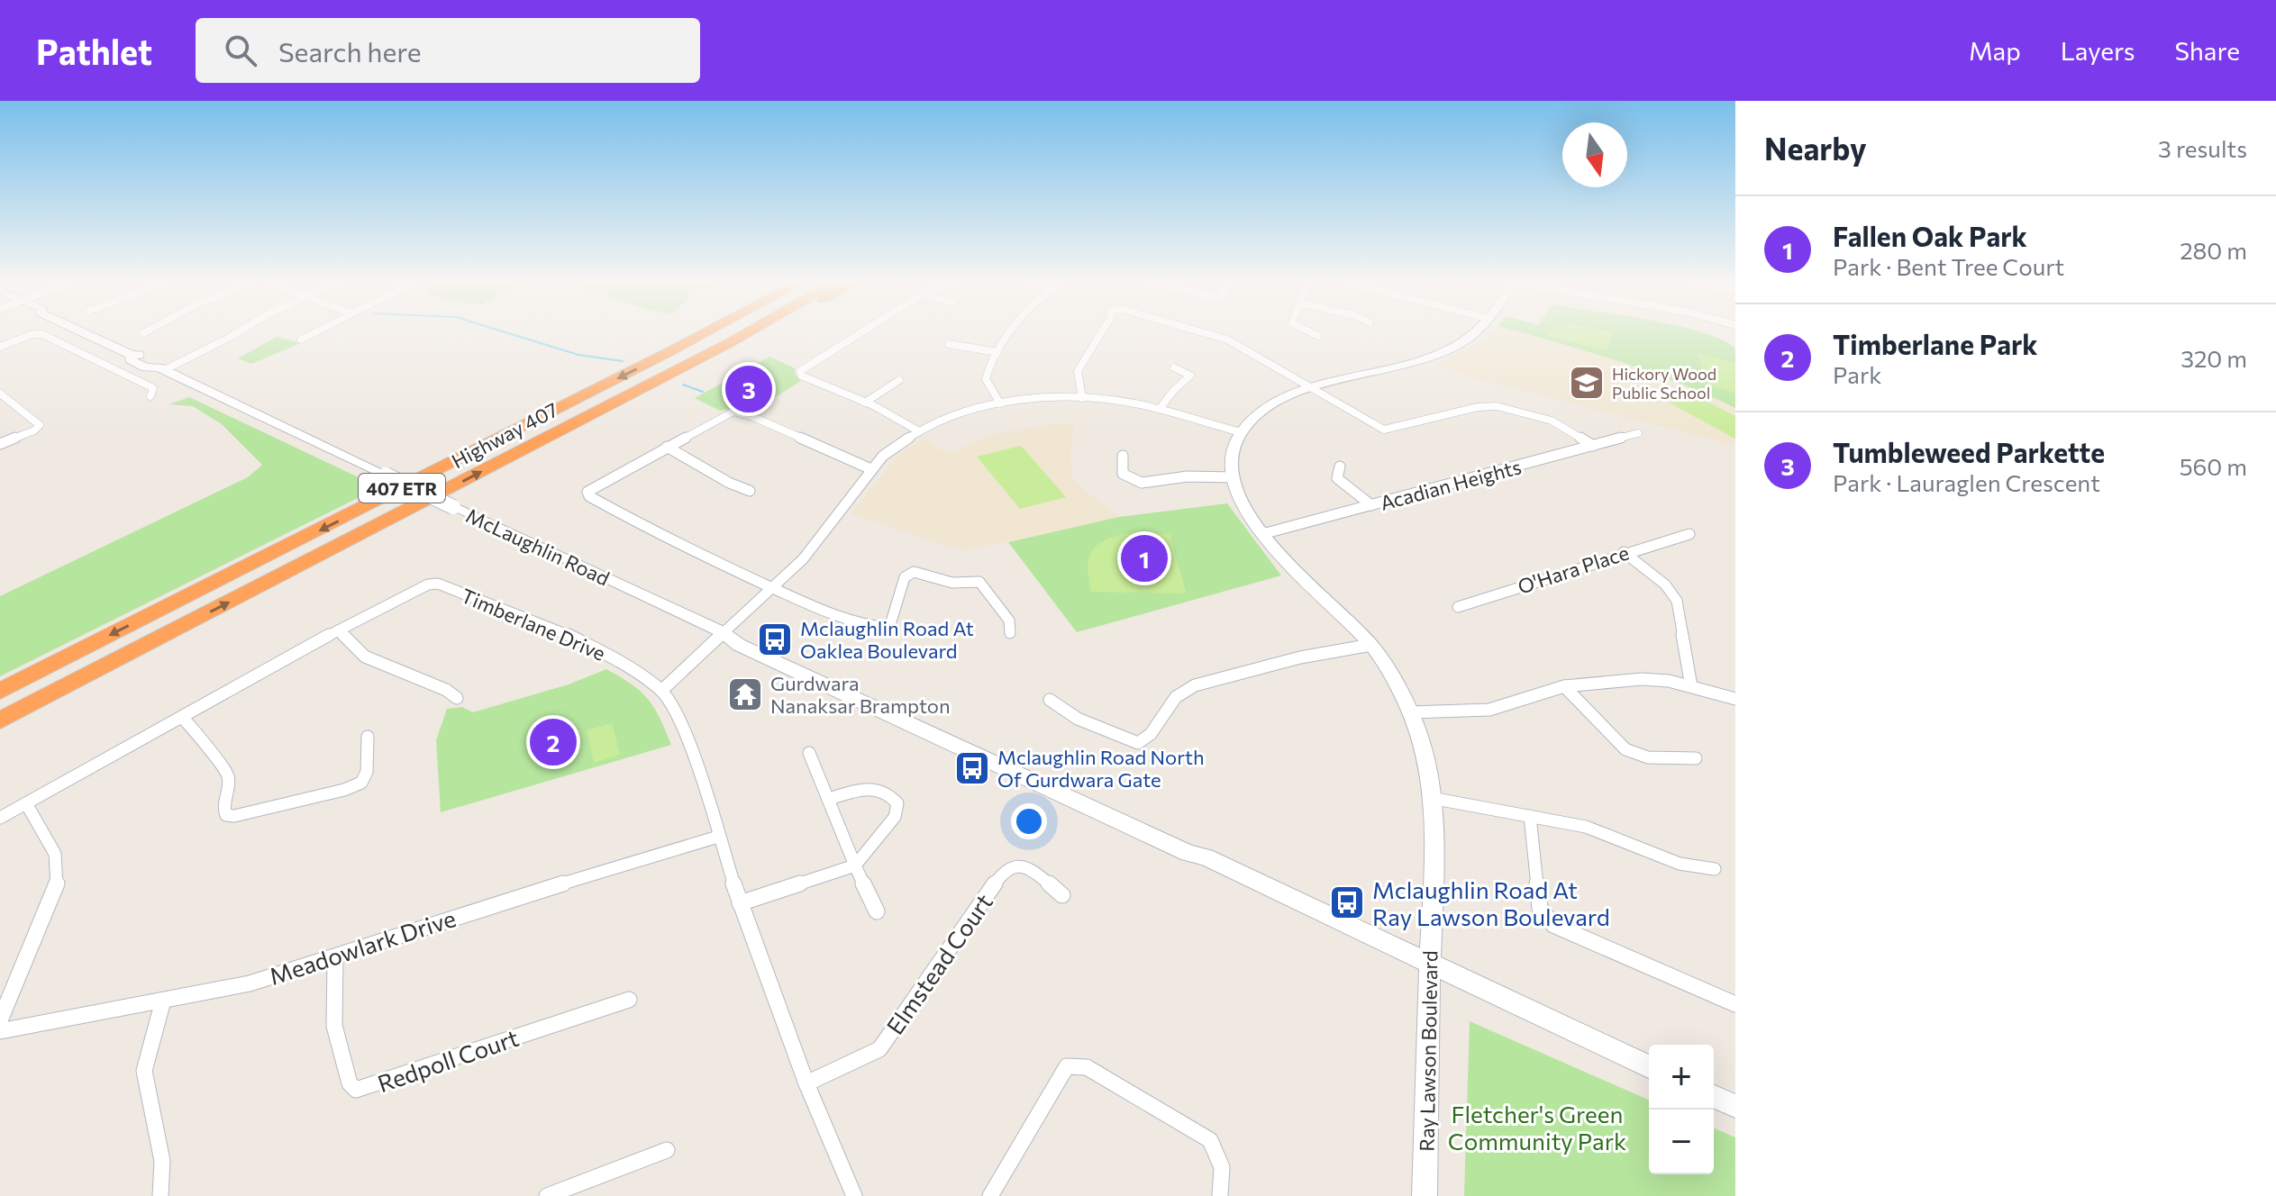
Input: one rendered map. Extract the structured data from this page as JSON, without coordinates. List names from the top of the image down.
{
  "streets": {
    "highway": ["Highway 407", "407 ETR"],
    "street": [
      "Acadian Heights",
      "McLaughlin Road",
      "O'Hara Place",
      "Timberlane Drive",
      "Meadowlark Drive",
      "Elmstead Court",
      "Ray Lawson Boulevard",
      "Redpoll Court"
    ]
  },
  "crossings": [
    ["Acadian Heights", "Ray Lawson Boulevard"],
    ["McLaughlin Road", "Ray Lawson Boulevard"],
    ["Timberlane Drive", "Meadowlark Drive"],
    ["Timberlane Drive", "Elmstead Court"],
    ["Meadowlark Drive", "Redpoll Court"]
  ],
  "parks": ["Fletcher's Green Community Park"],
  "places": {
    "school or university": ["Hickory Wood Public School"],
    "bus stop": ["Mclaughlin Road At Oaklea Boulevard", "Mclaughlin Road North Of Gurdwara Gate", "Mclaughlin Road At Ray Lawson Boulevard"],
    "temple": ["Gurdwara Nanaksar Brampton"]
  },
  "north": "bottom",
  "page": {
    "header": "Pathlet",
    "search": "Search here",
    "nav": ["Map", "Layers", "Share"],
    "heading": ["Nearby", "3 results"],
    "list": [
      {
        "mark": "1",
        "name": "Fallen Oak Park",
        "note": "Park · Bent Tree Court",
        "value": "280 m"
      },
      {
        "mark": "2",
        "name": "Timberlane Park",
        "note": "Park",
        "value": "320 m"
      },
      {
        "mark": "3",
        "name": "Tumbleweed Parkette",
        "note": "Park · Lauraglen Crescent",
        "value": "560 m"
      }
    ],
    "pins": ["3", "1", "2"],
    "map_buttons": ["+", "−"]
  }
}
